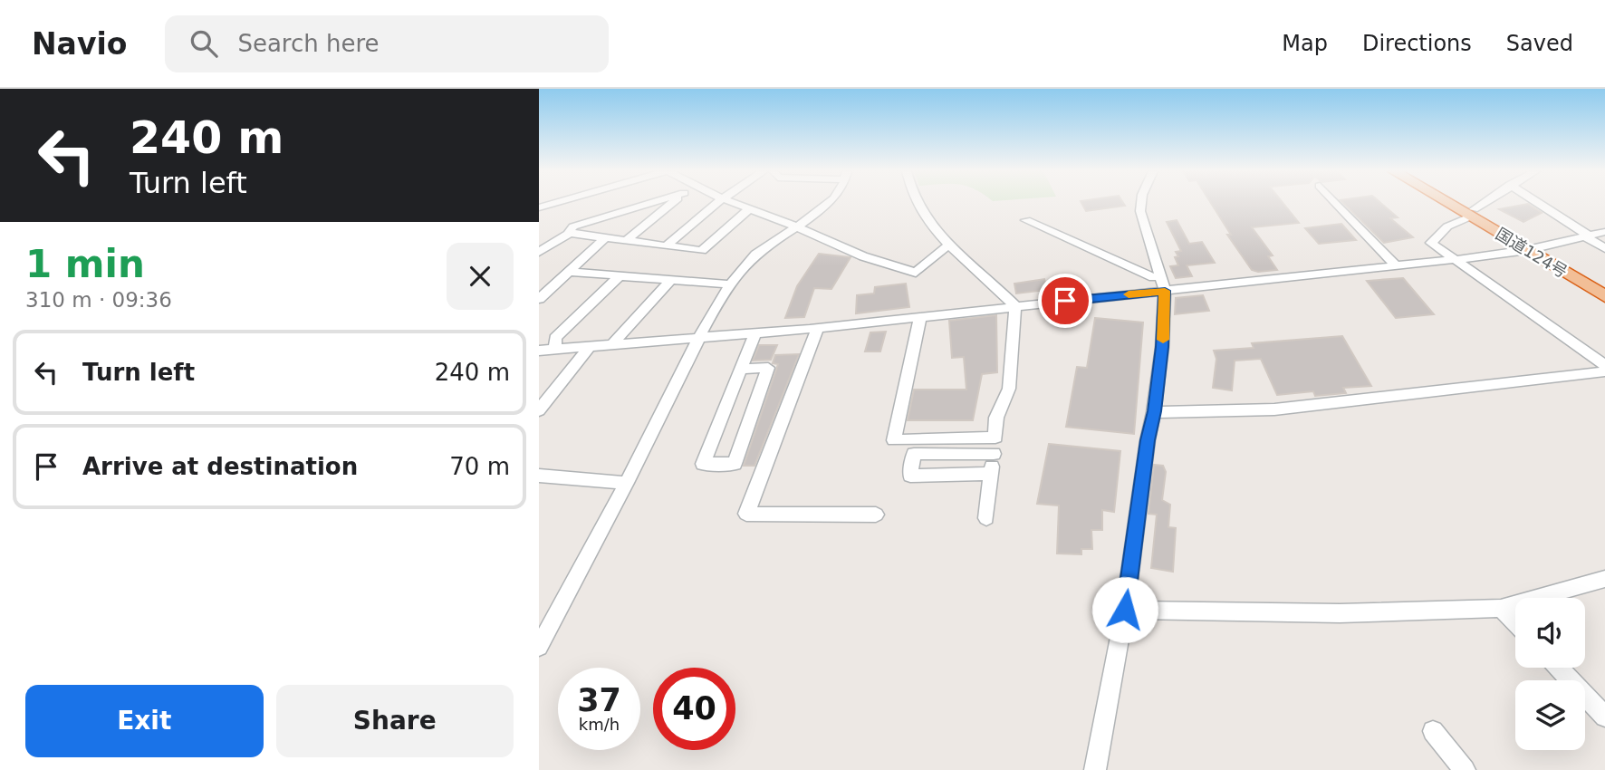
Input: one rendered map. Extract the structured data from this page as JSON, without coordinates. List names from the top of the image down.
{
  "streets": {
    "highway": ["国道124号"]
  },
  "page": {
    "header": "Navio",
    "search": "Search here",
    "nav": ["Map", "Directions", "Saved"],
    "turn": ["240 m", "Turn left"],
    "heading": ["1 min", "310 m · 09:36"],
    "list": [
      {
        "name": "Turn left",
        "value": "240 m"
      },
      {
        "name": "Arrive at destination",
        "value": "70 m"
      }
    ],
    "speed": "37 km/h",
    "limit": "40",
    "buttons": ["Exit", "Share"]
  }
}
